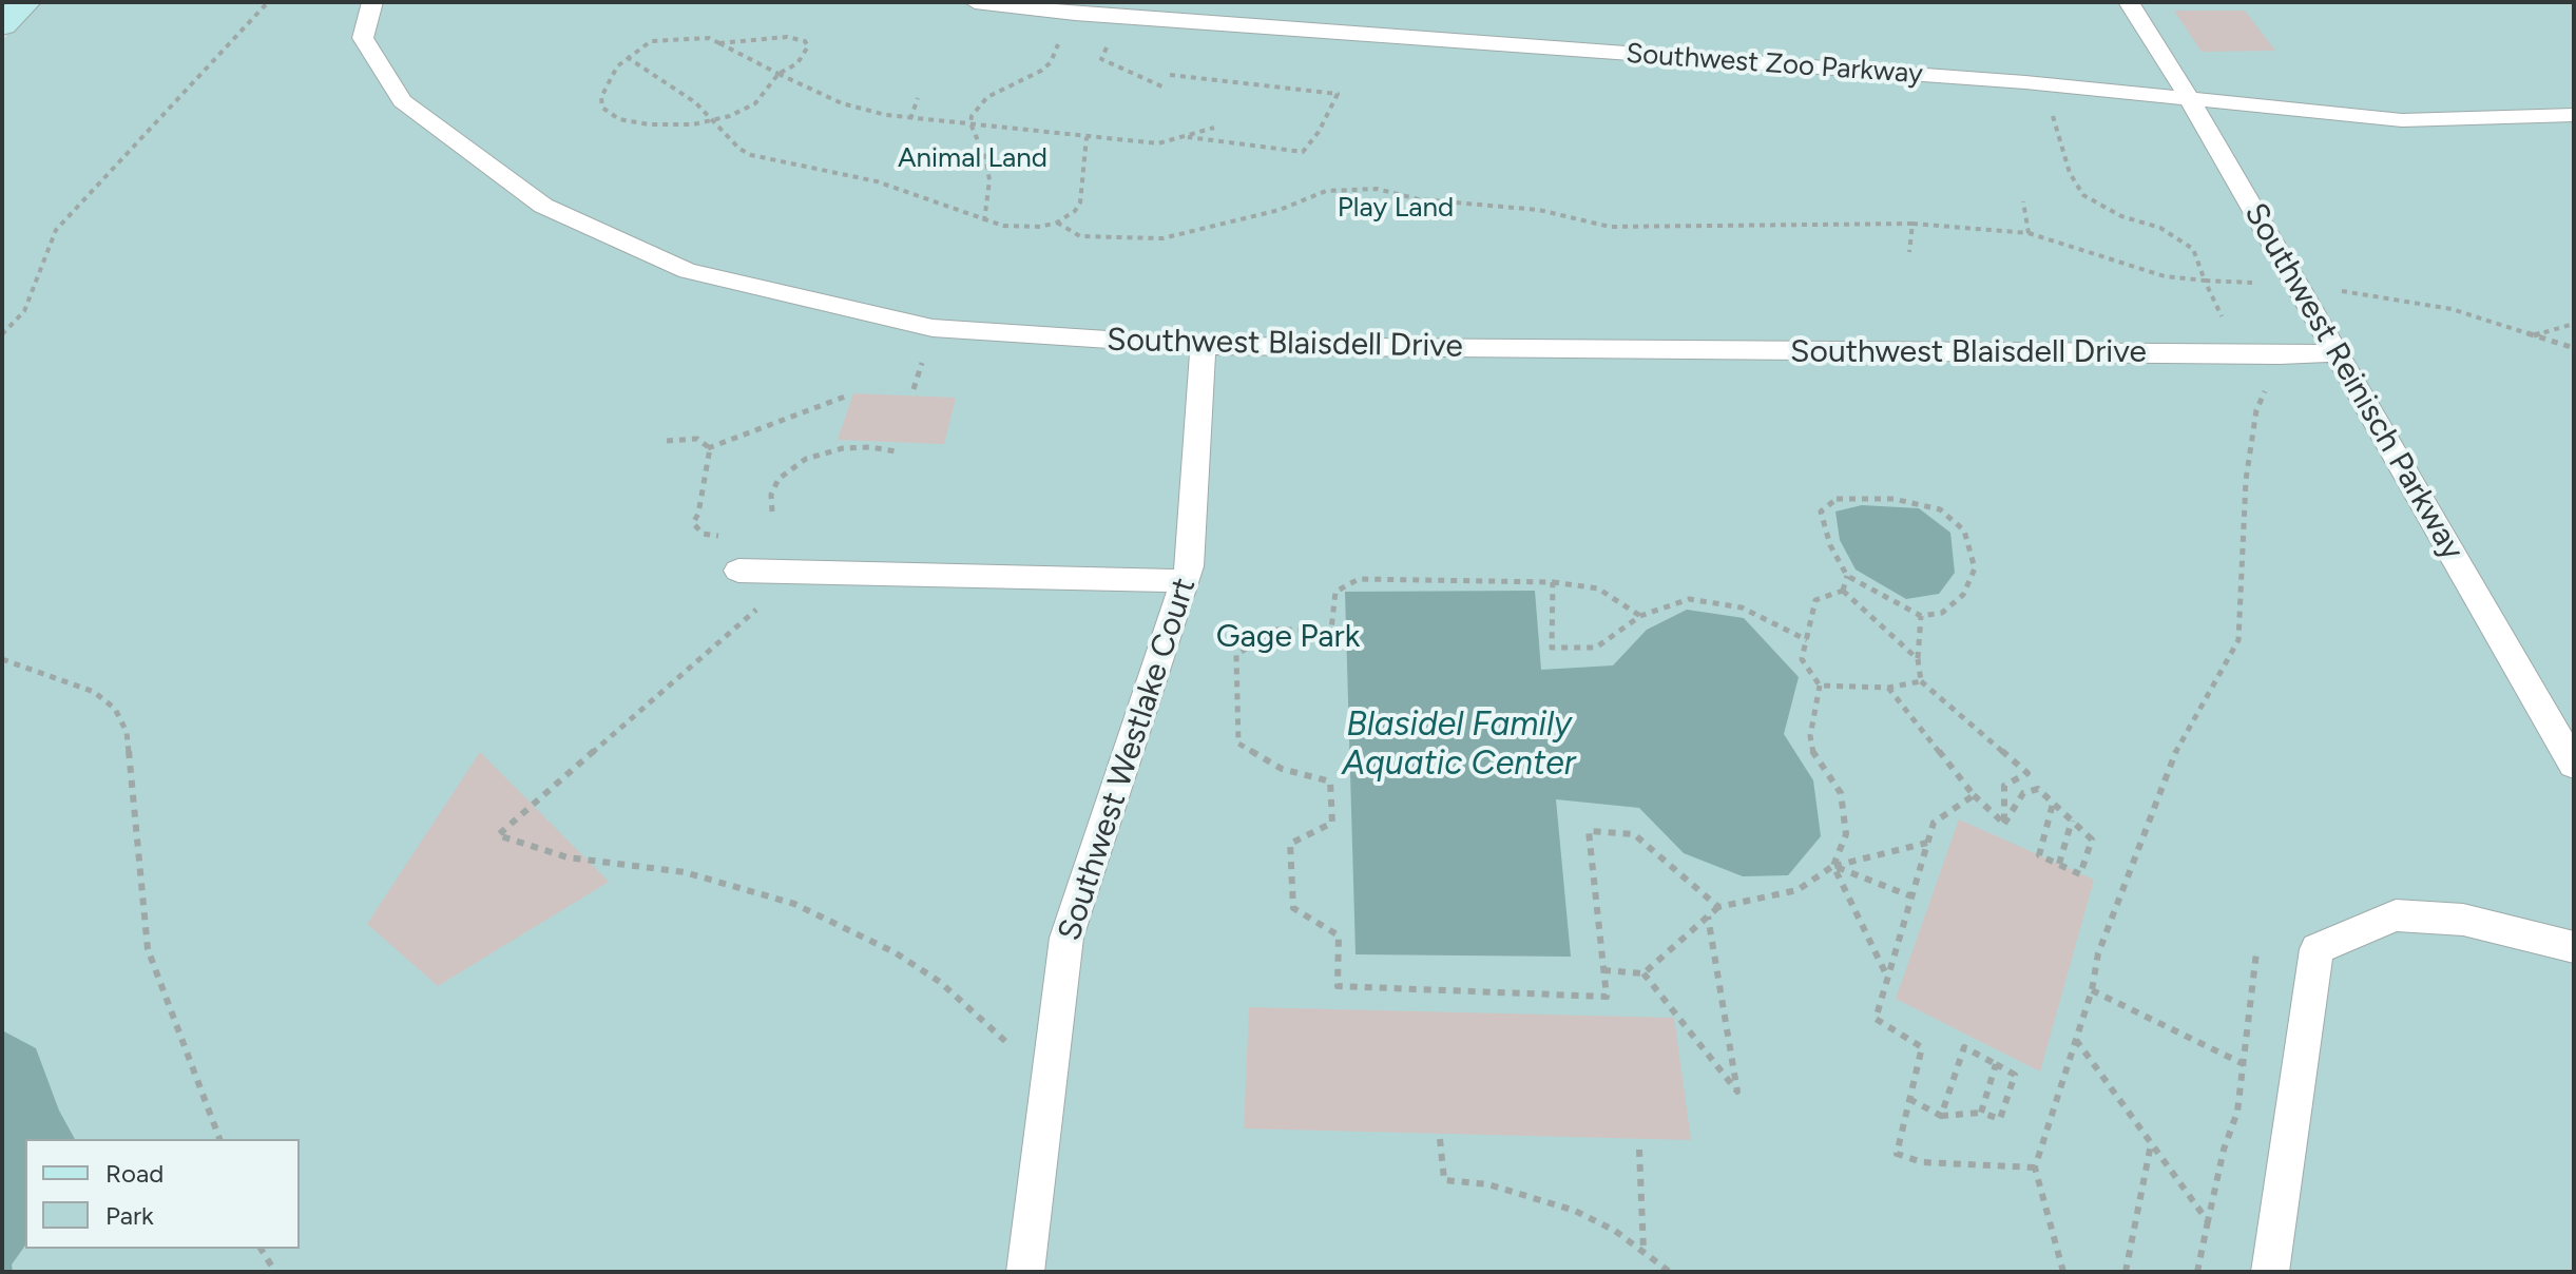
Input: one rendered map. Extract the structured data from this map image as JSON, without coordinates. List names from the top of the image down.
{
  "streets": {
    "lane": [
      "Southwest Zoo Parkway",
      "Southwest Blaisdell Drive",
      "Southwest Reinisch Parkway",
      "Southwest Westlake Court"
    ]
  },
  "crossings": [
    ["Southwest Zoo Parkway", "Southwest Reinisch Parkway"],
    ["Southwest Blaisdell Drive", "Southwest Reinisch Parkway"],
    ["Southwest Blaisdell Drive", "Southwest Westlake Court"]
  ],
  "water": ["Blasidel Family Aquatic Center"],
  "parks": ["Animal Land", "Play Land", "Gage Park"],
  "legend": ["Road", "Park"]
}
